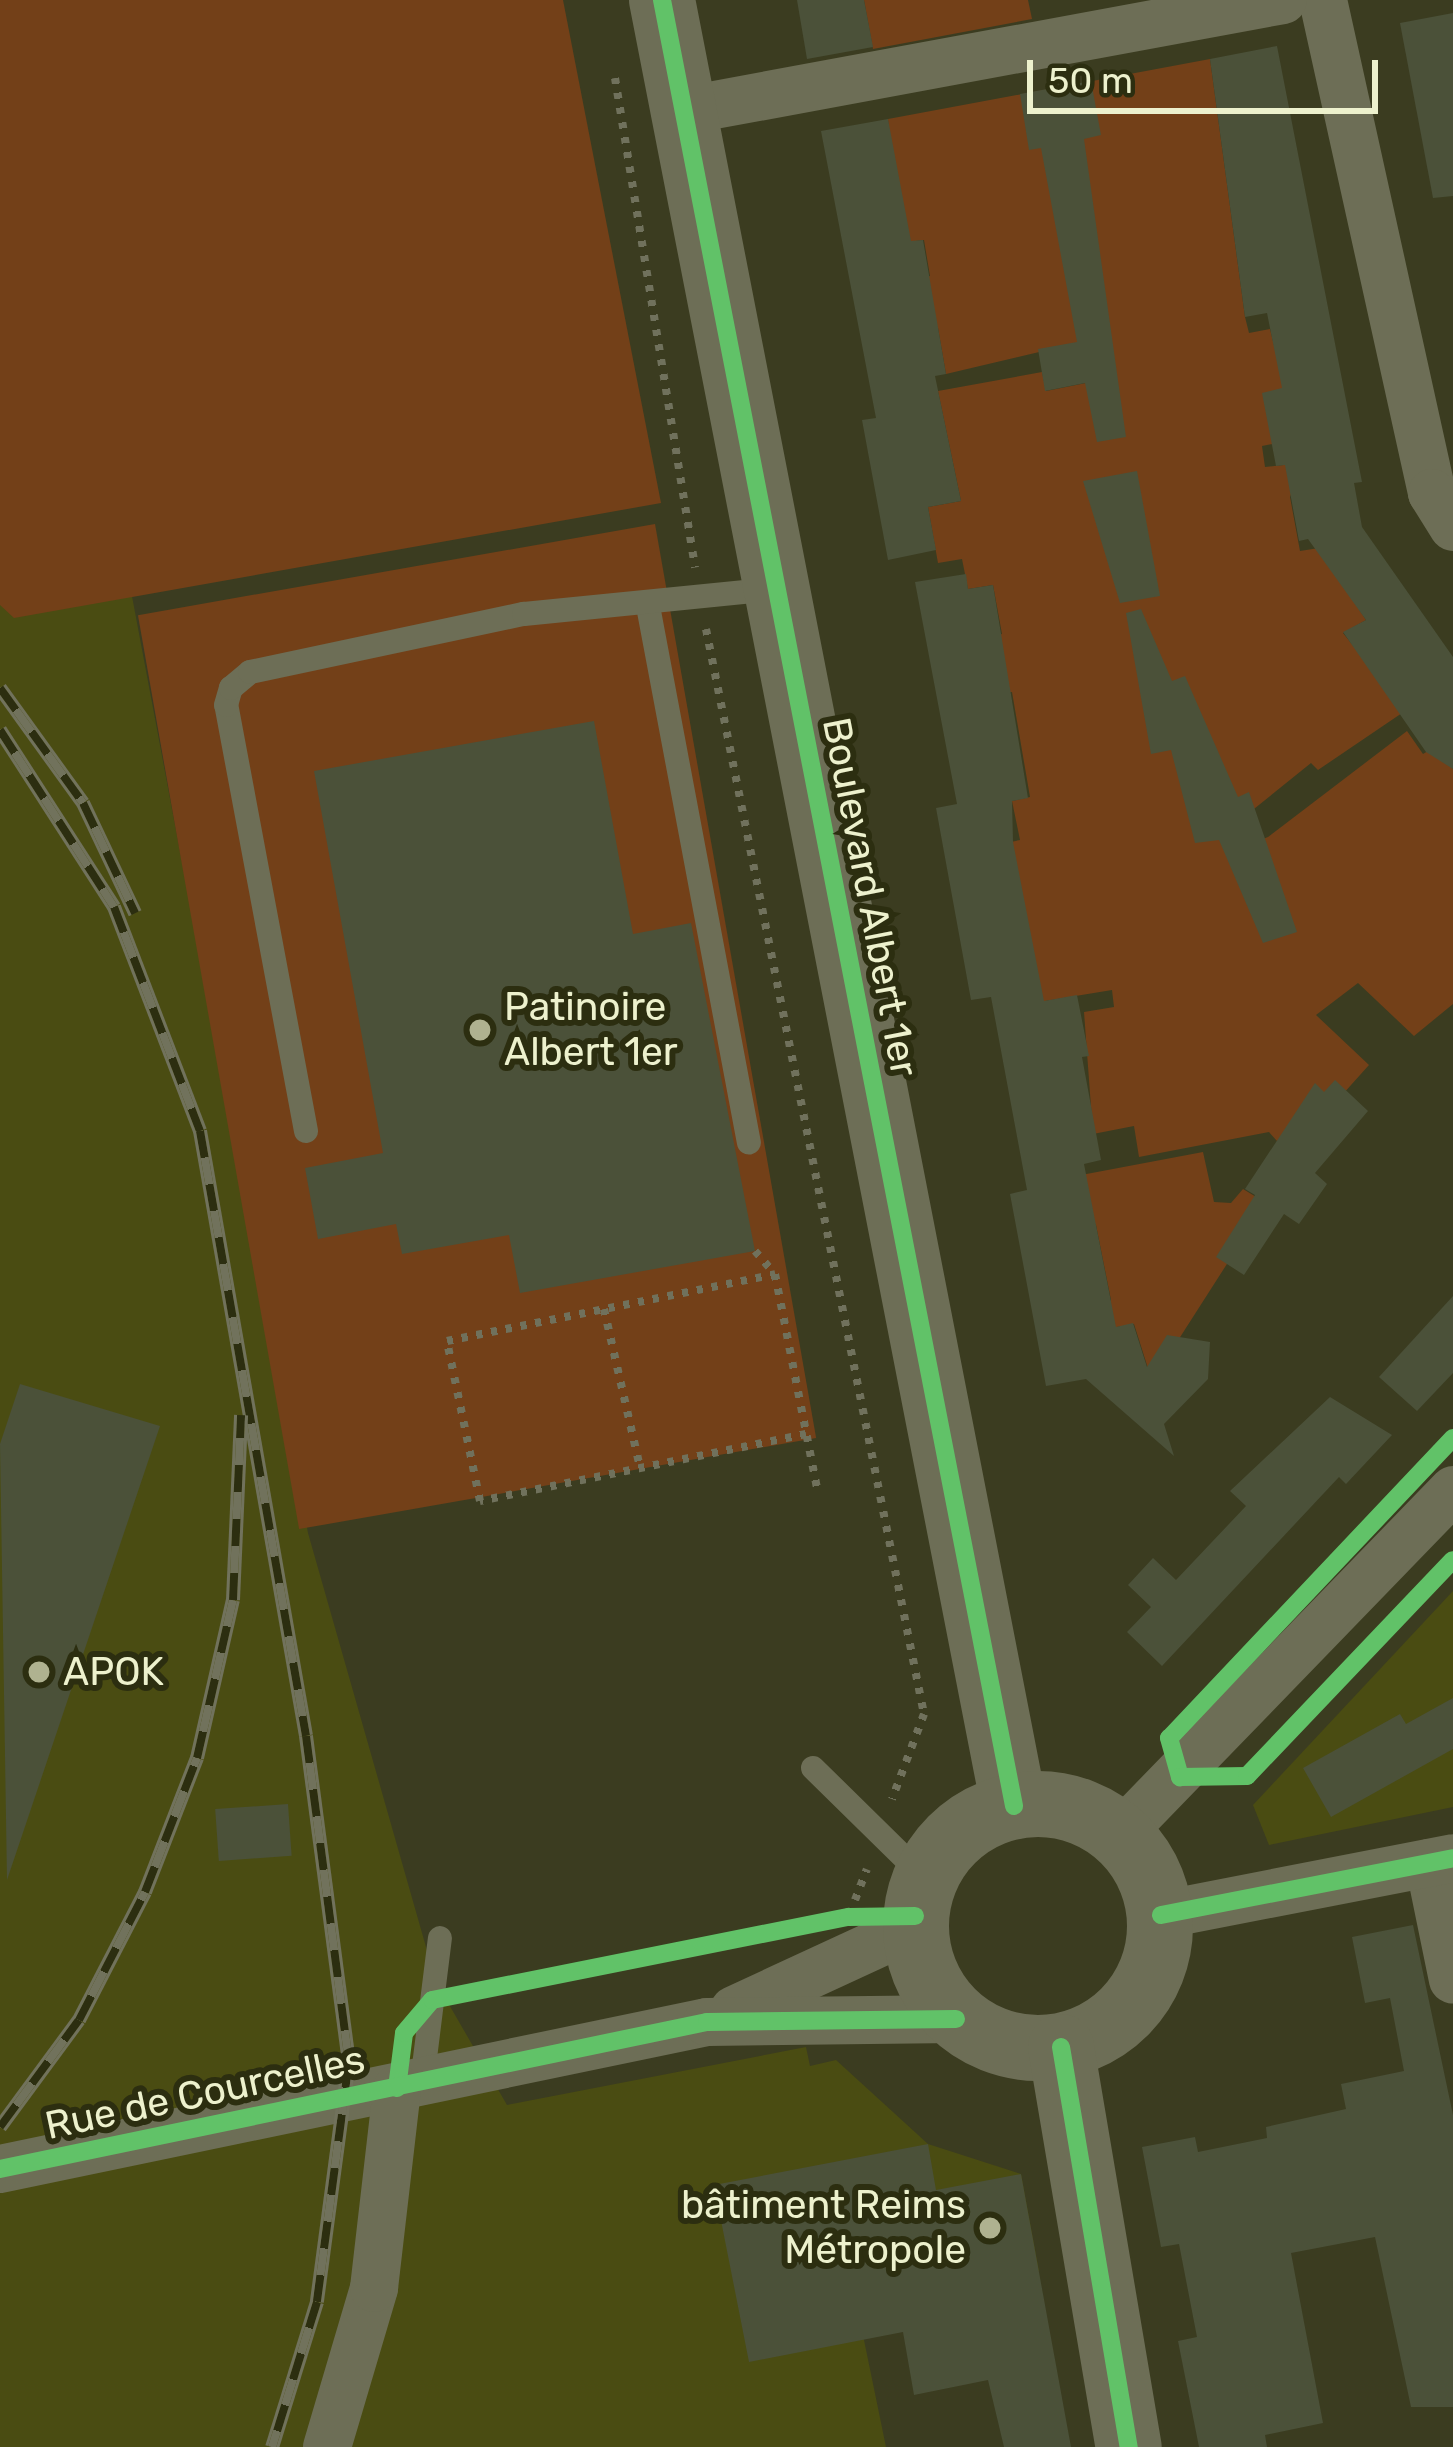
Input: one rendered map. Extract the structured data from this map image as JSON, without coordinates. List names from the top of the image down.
{
  "streets": {
    "main road": ["Boulevard Albert 1er"],
    "street": ["Rue de Courcelles"]
  },
  "crossings": [
    ["Boulevard Albert 1er", "Rue de Courcelles"]
  ],
  "places": ["Patinoire Albert 1er", "APOK", "bâtiment Reims Métropole"],
  "scale_bar": "50 m"
}
